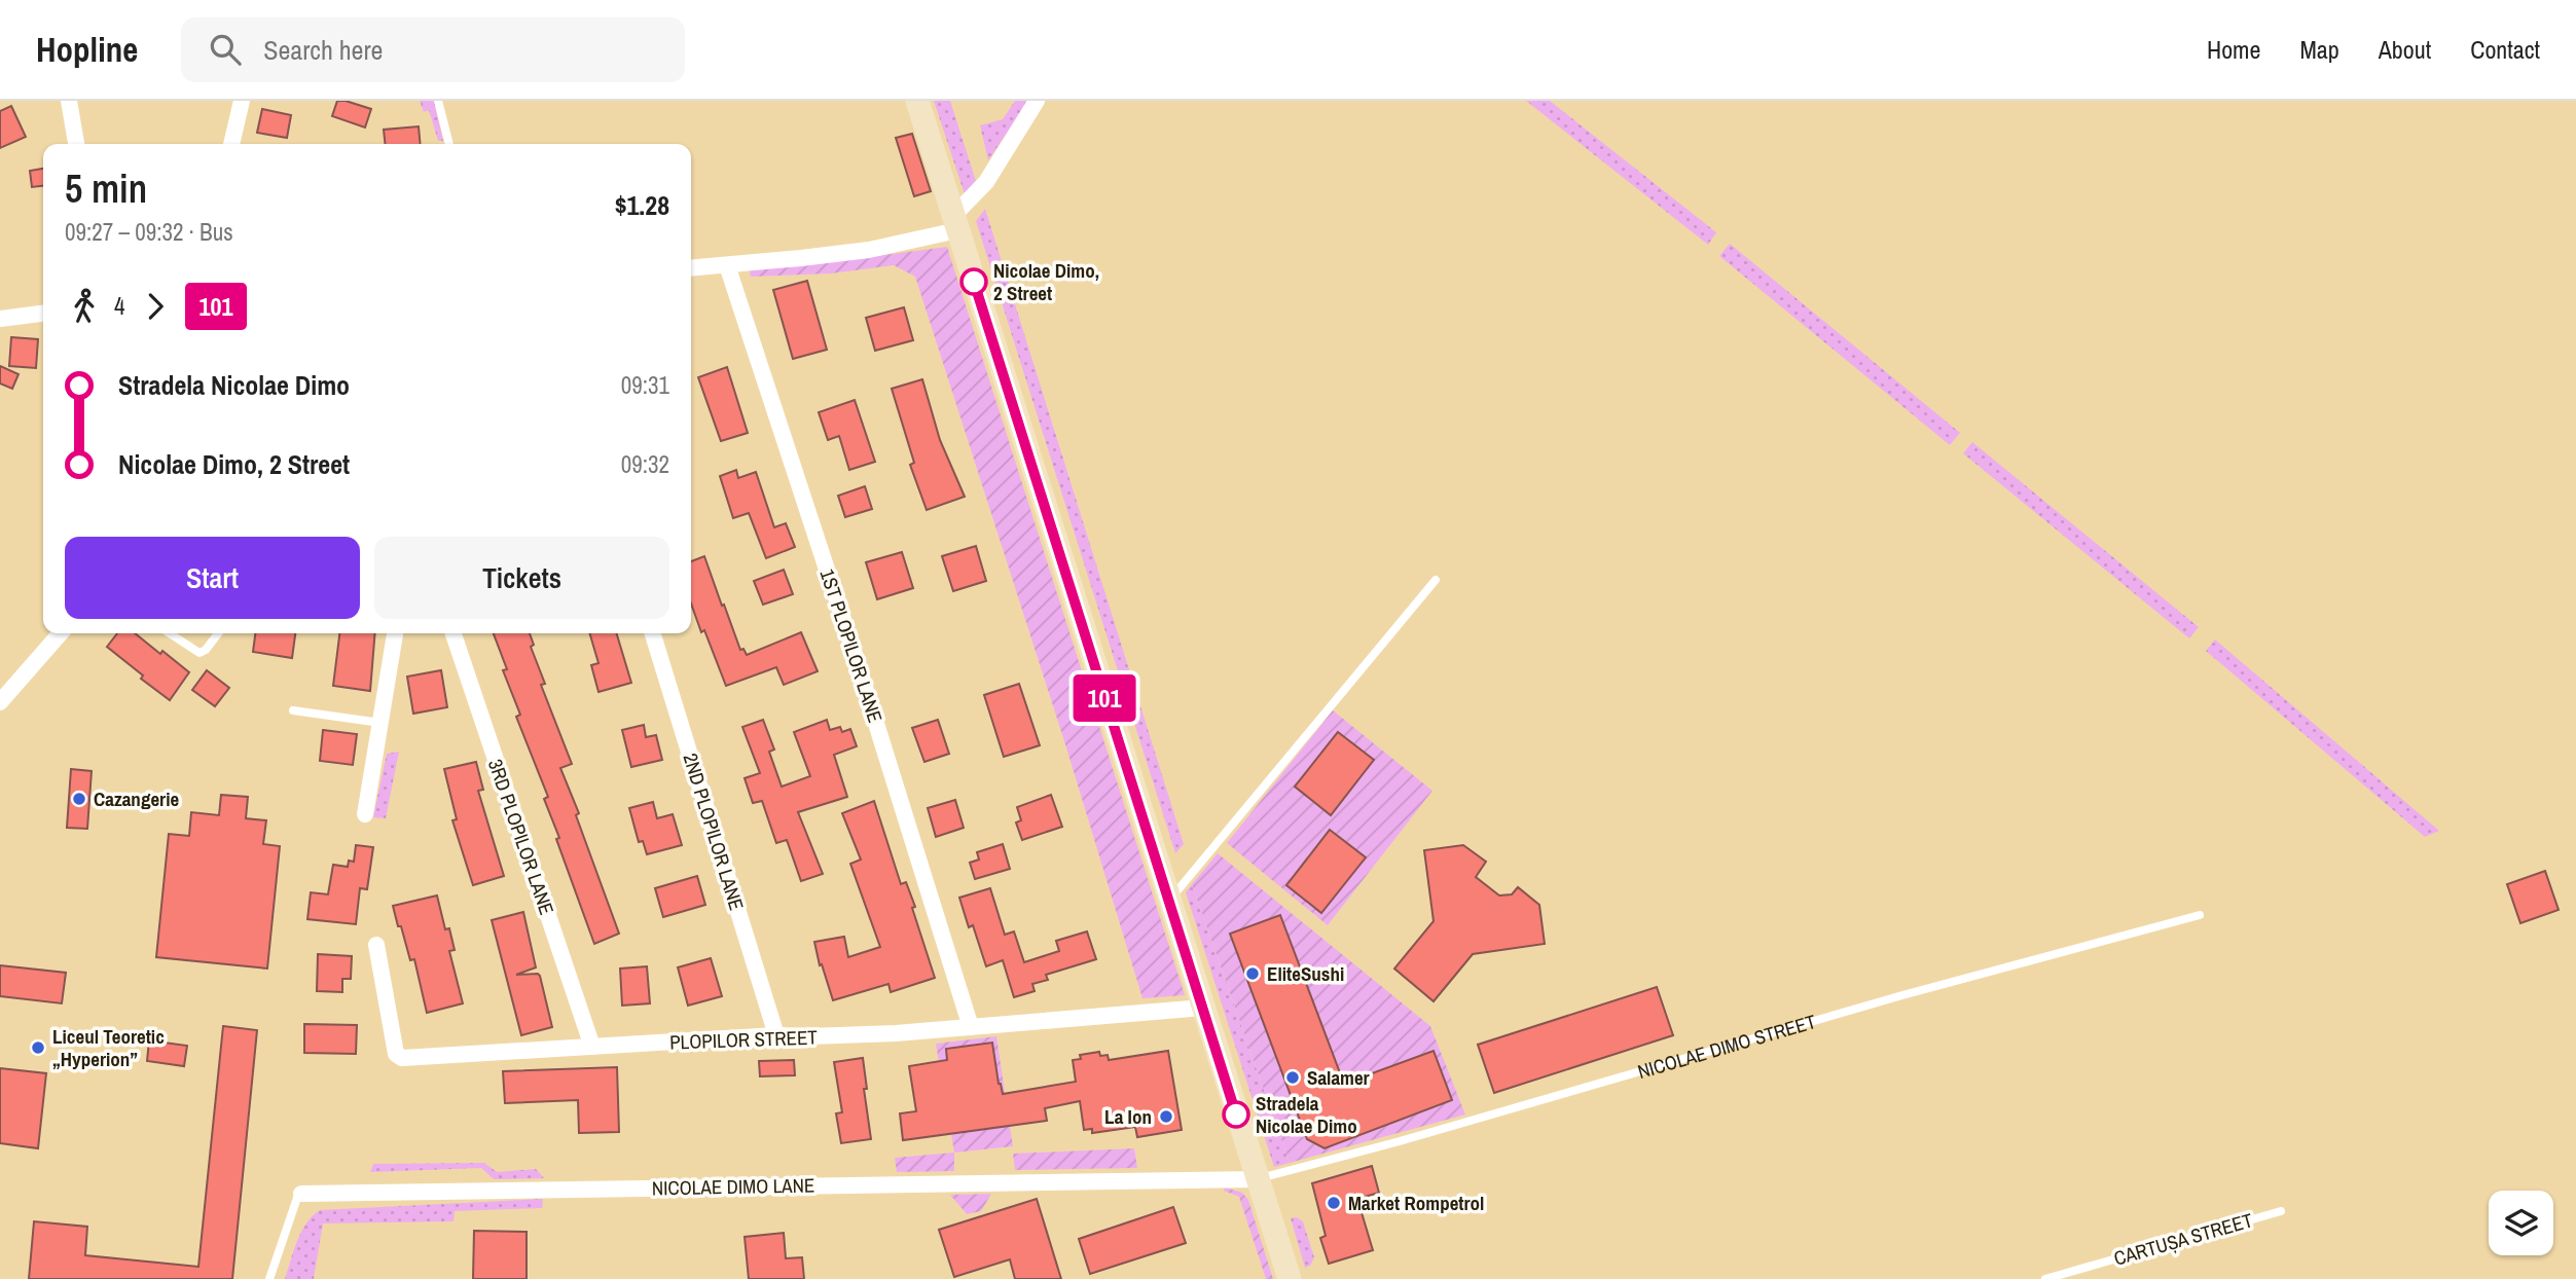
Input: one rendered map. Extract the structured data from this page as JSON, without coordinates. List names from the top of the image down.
{
  "streets": {
    "street": [
      "1ST PLOPILOR LANE",
      "2ND PLOPILOR LANE",
      "3RD PLOPILOR LANE",
      "PLOPILOR STREET",
      "NICOLAE DIMO LANE"
    ],
    "lane": ["NICOLAE DIMO STREET", "CARTUȘA STREET"]
  },
  "crossings": [
    ["1ST PLOPILOR LANE", "PLOPILOR STREET"],
    ["2ND PLOPILOR LANE", "PLOPILOR STREET"],
    ["3RD PLOPILOR LANE", "PLOPILOR STREET"],
    ["NICOLAE DIMO STREET", "NICOLAE DIMO LANE"]
  ],
  "places": [
    "Nicolae Dimo, 2 Street",
    "Cazangerie",
    "EliteSushi",
    "Liceul Teoretic „Hyperion”",
    "Salamer",
    "Stradela Nicolae Dimo",
    "La Ion",
    "Market Rompetrol"
  ],
  "lines": ["bus line 101"],
  "page": {
    "header": "Hopline",
    "search": "Search here",
    "nav": [
      "Home",
      "Map",
      "About",
      "Contact"
    ],
    "on_map": "101",
    "heading": ["5 min", "09:27 – 09:32 · Bus", "$1.28"],
    "legs": ["4", "101"],
    "list": [
      {
        "name": "Stradela Nicolae Dimo",
        "value": "09:31"
      },
      {
        "name": "Nicolae Dimo, 2 Street",
        "value": "09:32"
      }
    ],
    "buttons": ["Start", "Tickets"]
  }
}
